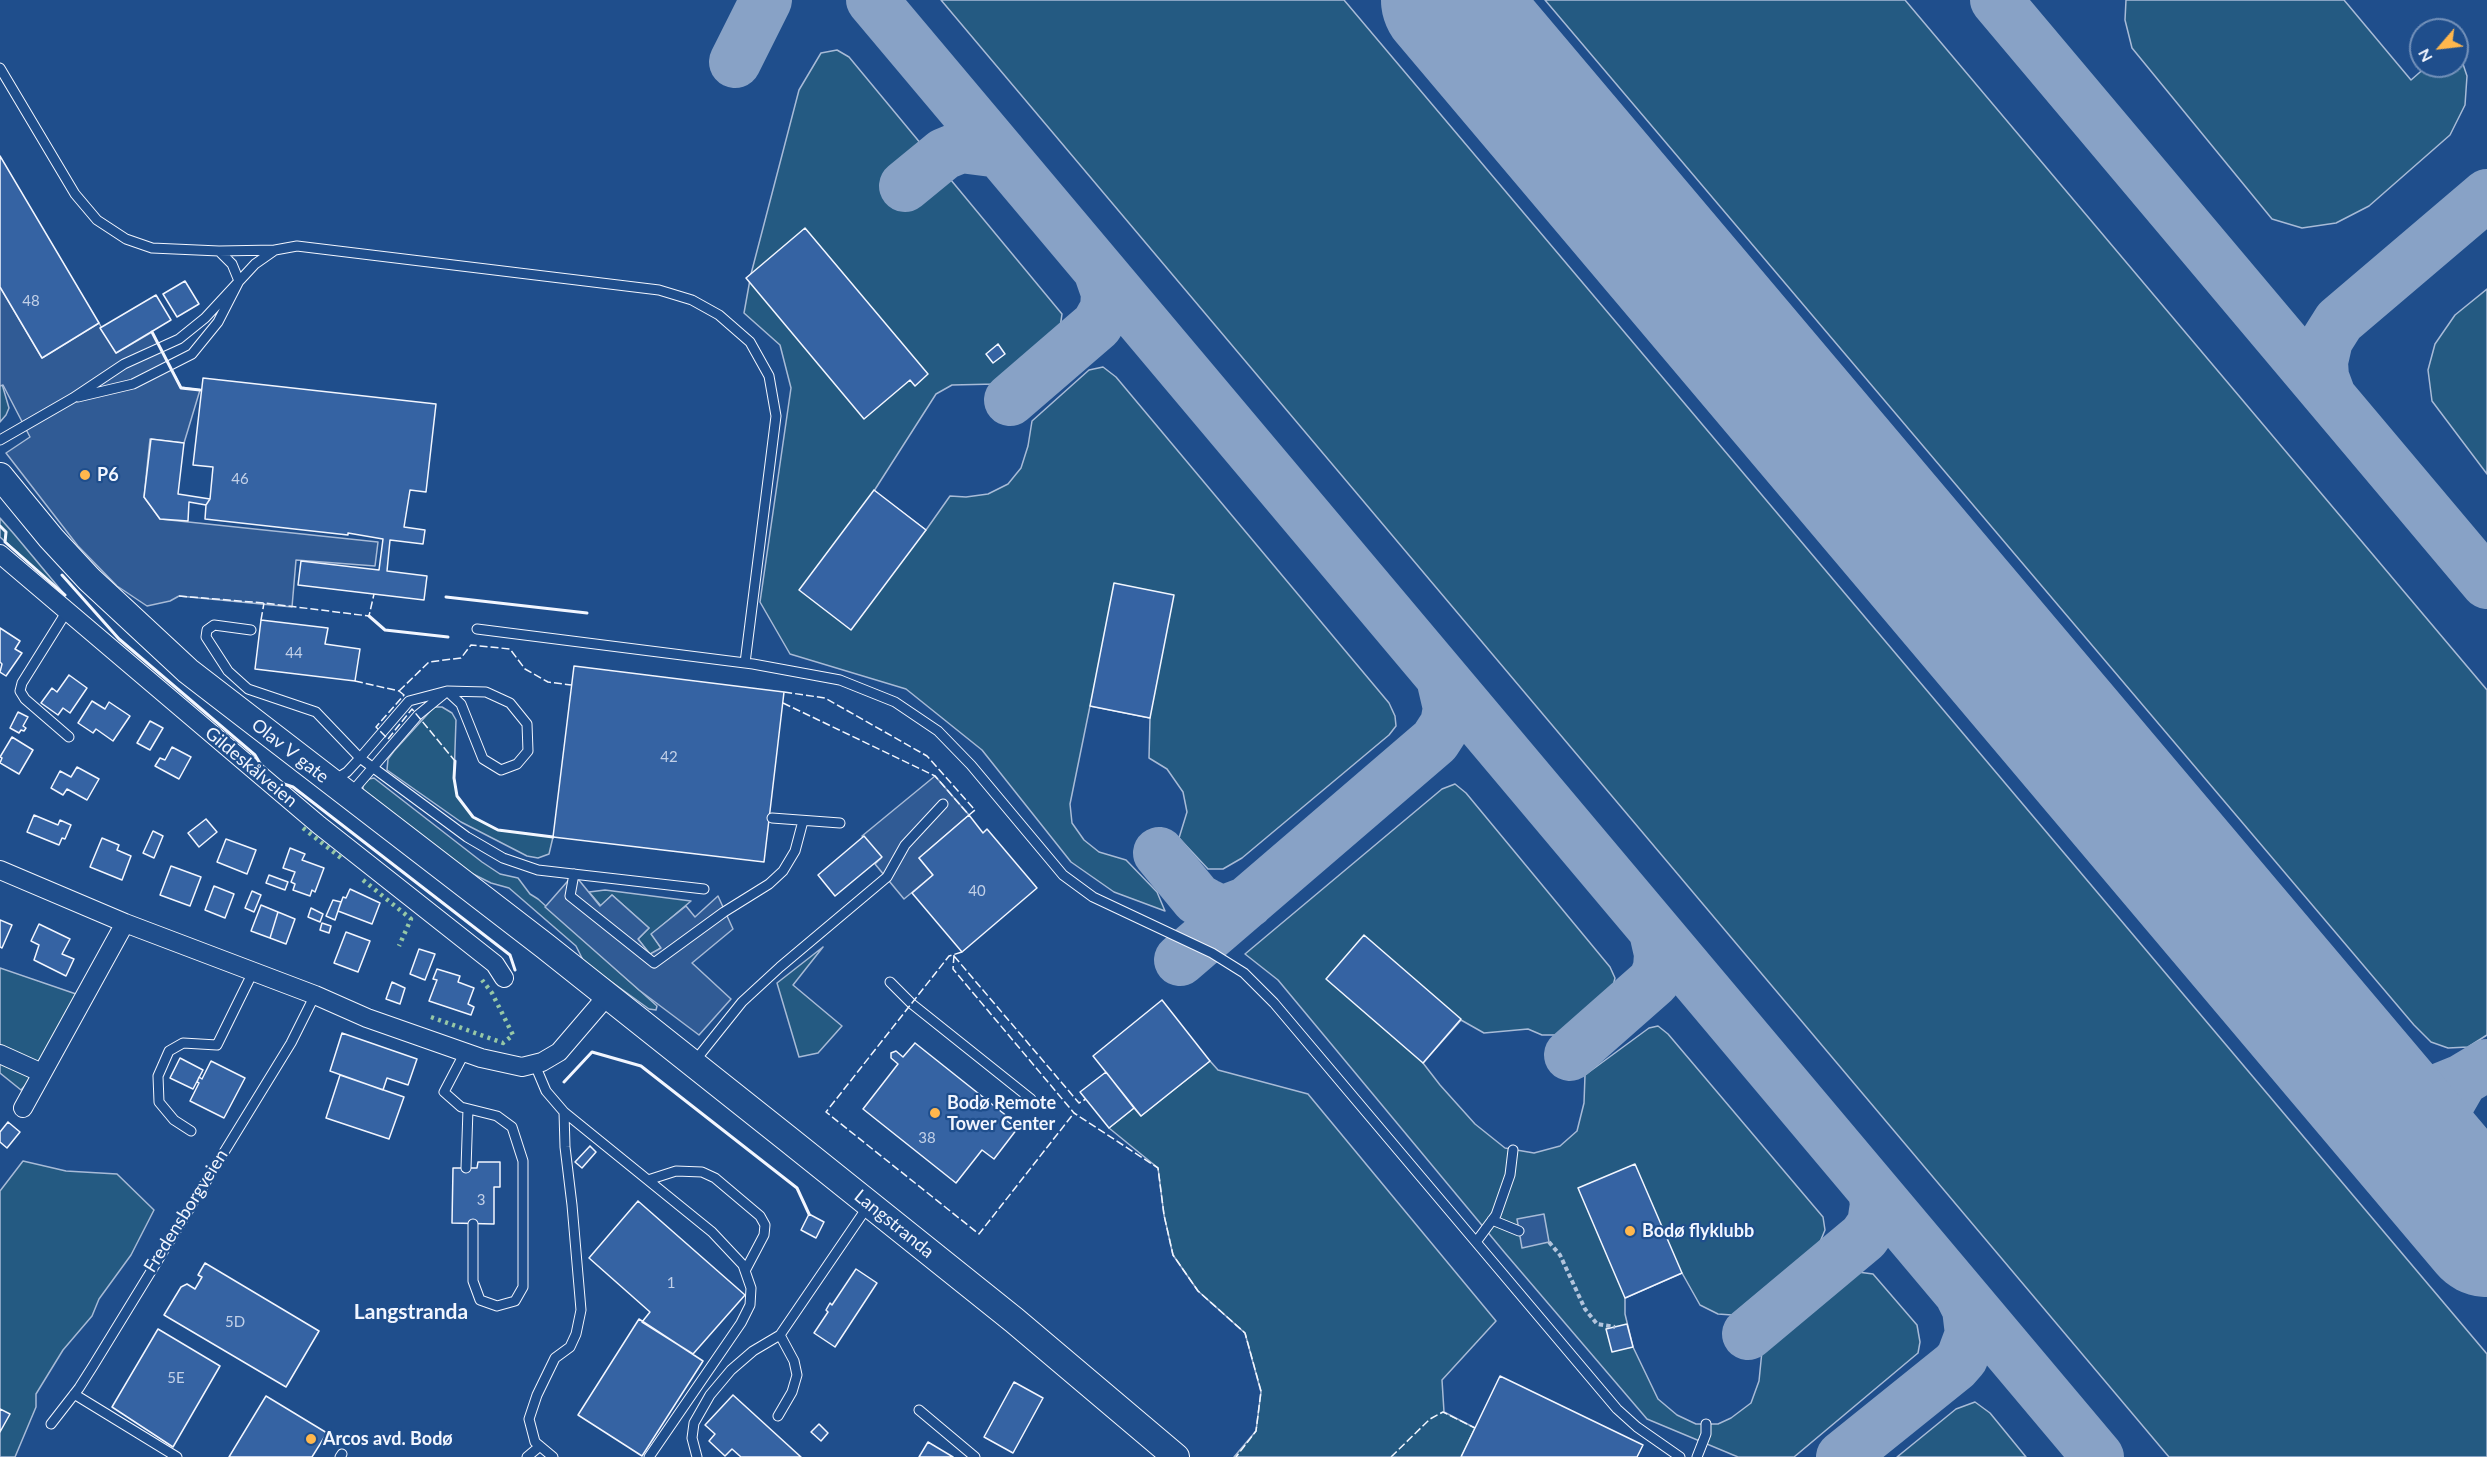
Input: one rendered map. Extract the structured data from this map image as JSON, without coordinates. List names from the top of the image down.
{
  "streets": {
    "street": ["Olav V gate", "Gildeskålveien", "Langstranda"],
    "lane": ["Fredensborgveien"]
  },
  "crossings": [
    ["Olav V gate", "Langstranda"]
  ],
  "districts": ["Langstranda"],
  "places": [
    "P6",
    "Bodø Remote Tower Center",
    "Bodø flyklubb",
    "Arcos avd. Bodø"
  ],
  "house_numbers": [
    "48",
    "46",
    "44",
    "42",
    "40",
    "38",
    "3",
    "1",
    "5D",
    "5E"
  ],
  "north": "bottom left"
}
